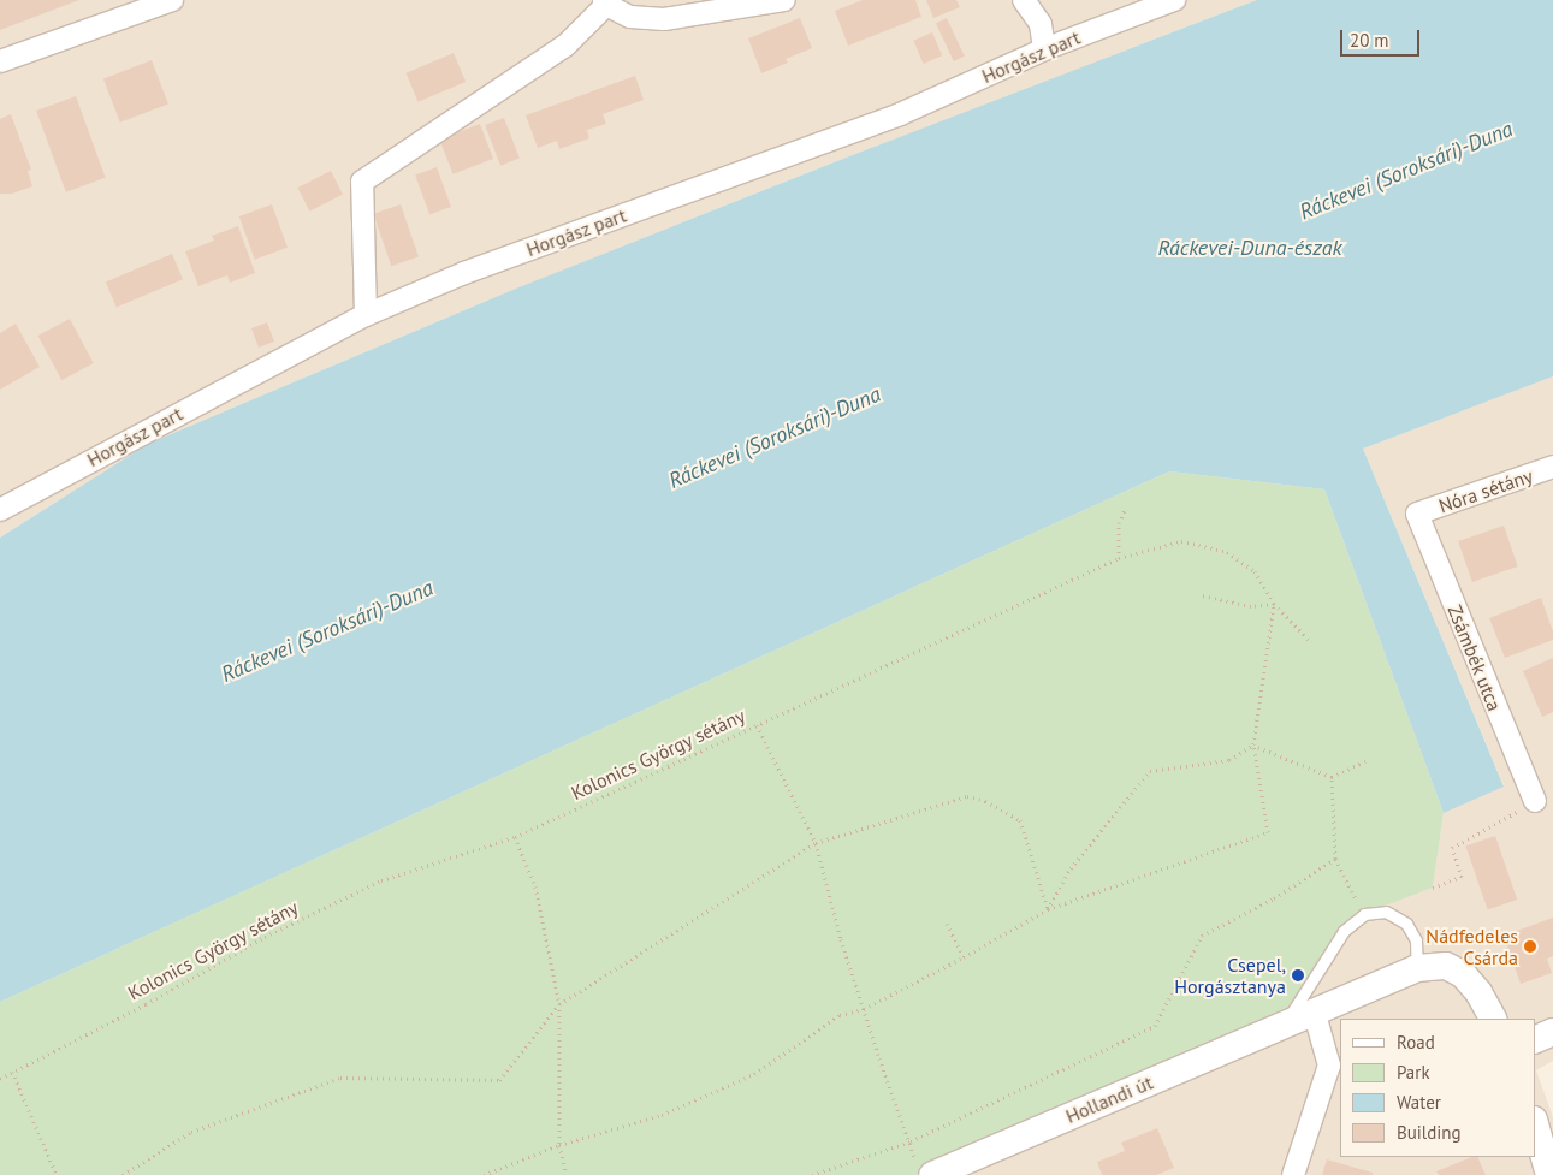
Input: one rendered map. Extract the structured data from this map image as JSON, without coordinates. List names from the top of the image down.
{
  "streets": {
    "street": [
      "Horgász part",
      "Nóra sétány",
      "Zsámbék utca",
      "Hollandi út"
    ],
    "path": ["Kolonics György sétány"]
  },
  "crossings": [
    ["Nóra sétány", "Zsámbék utca"]
  ],
  "water": ["Ráckevei (Soroksári)-Duna", "Ráckevei-Duna-észak"],
  "places": ["Nádfedeles Csárda", "Csepel, Horgásztanya"],
  "legend": [
    "Road",
    "Park",
    "Water",
    "Building"
  ],
  "scale_bar": "20 m"
}
